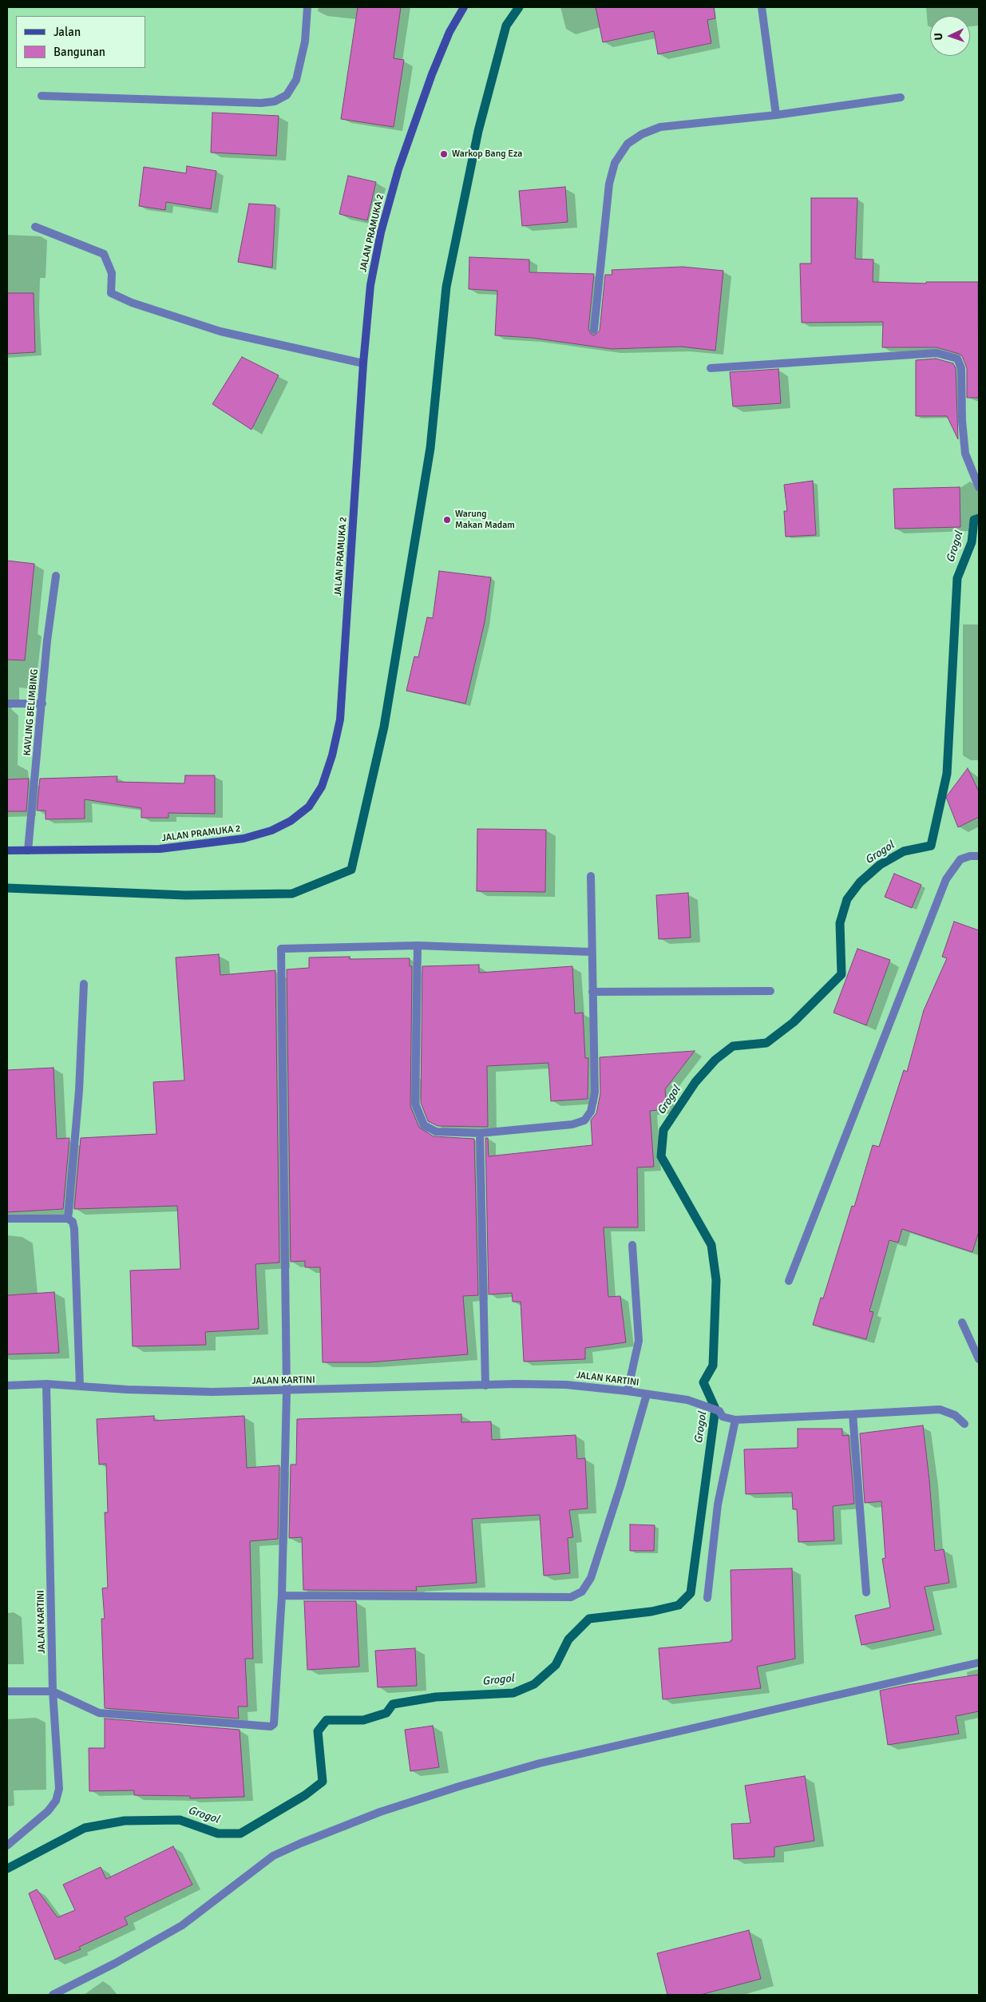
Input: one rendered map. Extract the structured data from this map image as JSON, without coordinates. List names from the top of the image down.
{
  "streets": {
    "main road": ["JALAN PRAMUKA 2"],
    "street": ["KAVLING BELIMBING", "JALAN KARTINI"]
  },
  "crossings": [
    ["JALAN PRAMUKA 2", "KAVLING BELIMBING"]
  ],
  "water": ["Grogol"],
  "places": ["Warkop Bang Eza", "Warung Makan Madam"],
  "legend": ["Jalan", "Bangunan"],
  "north": "left"
}
